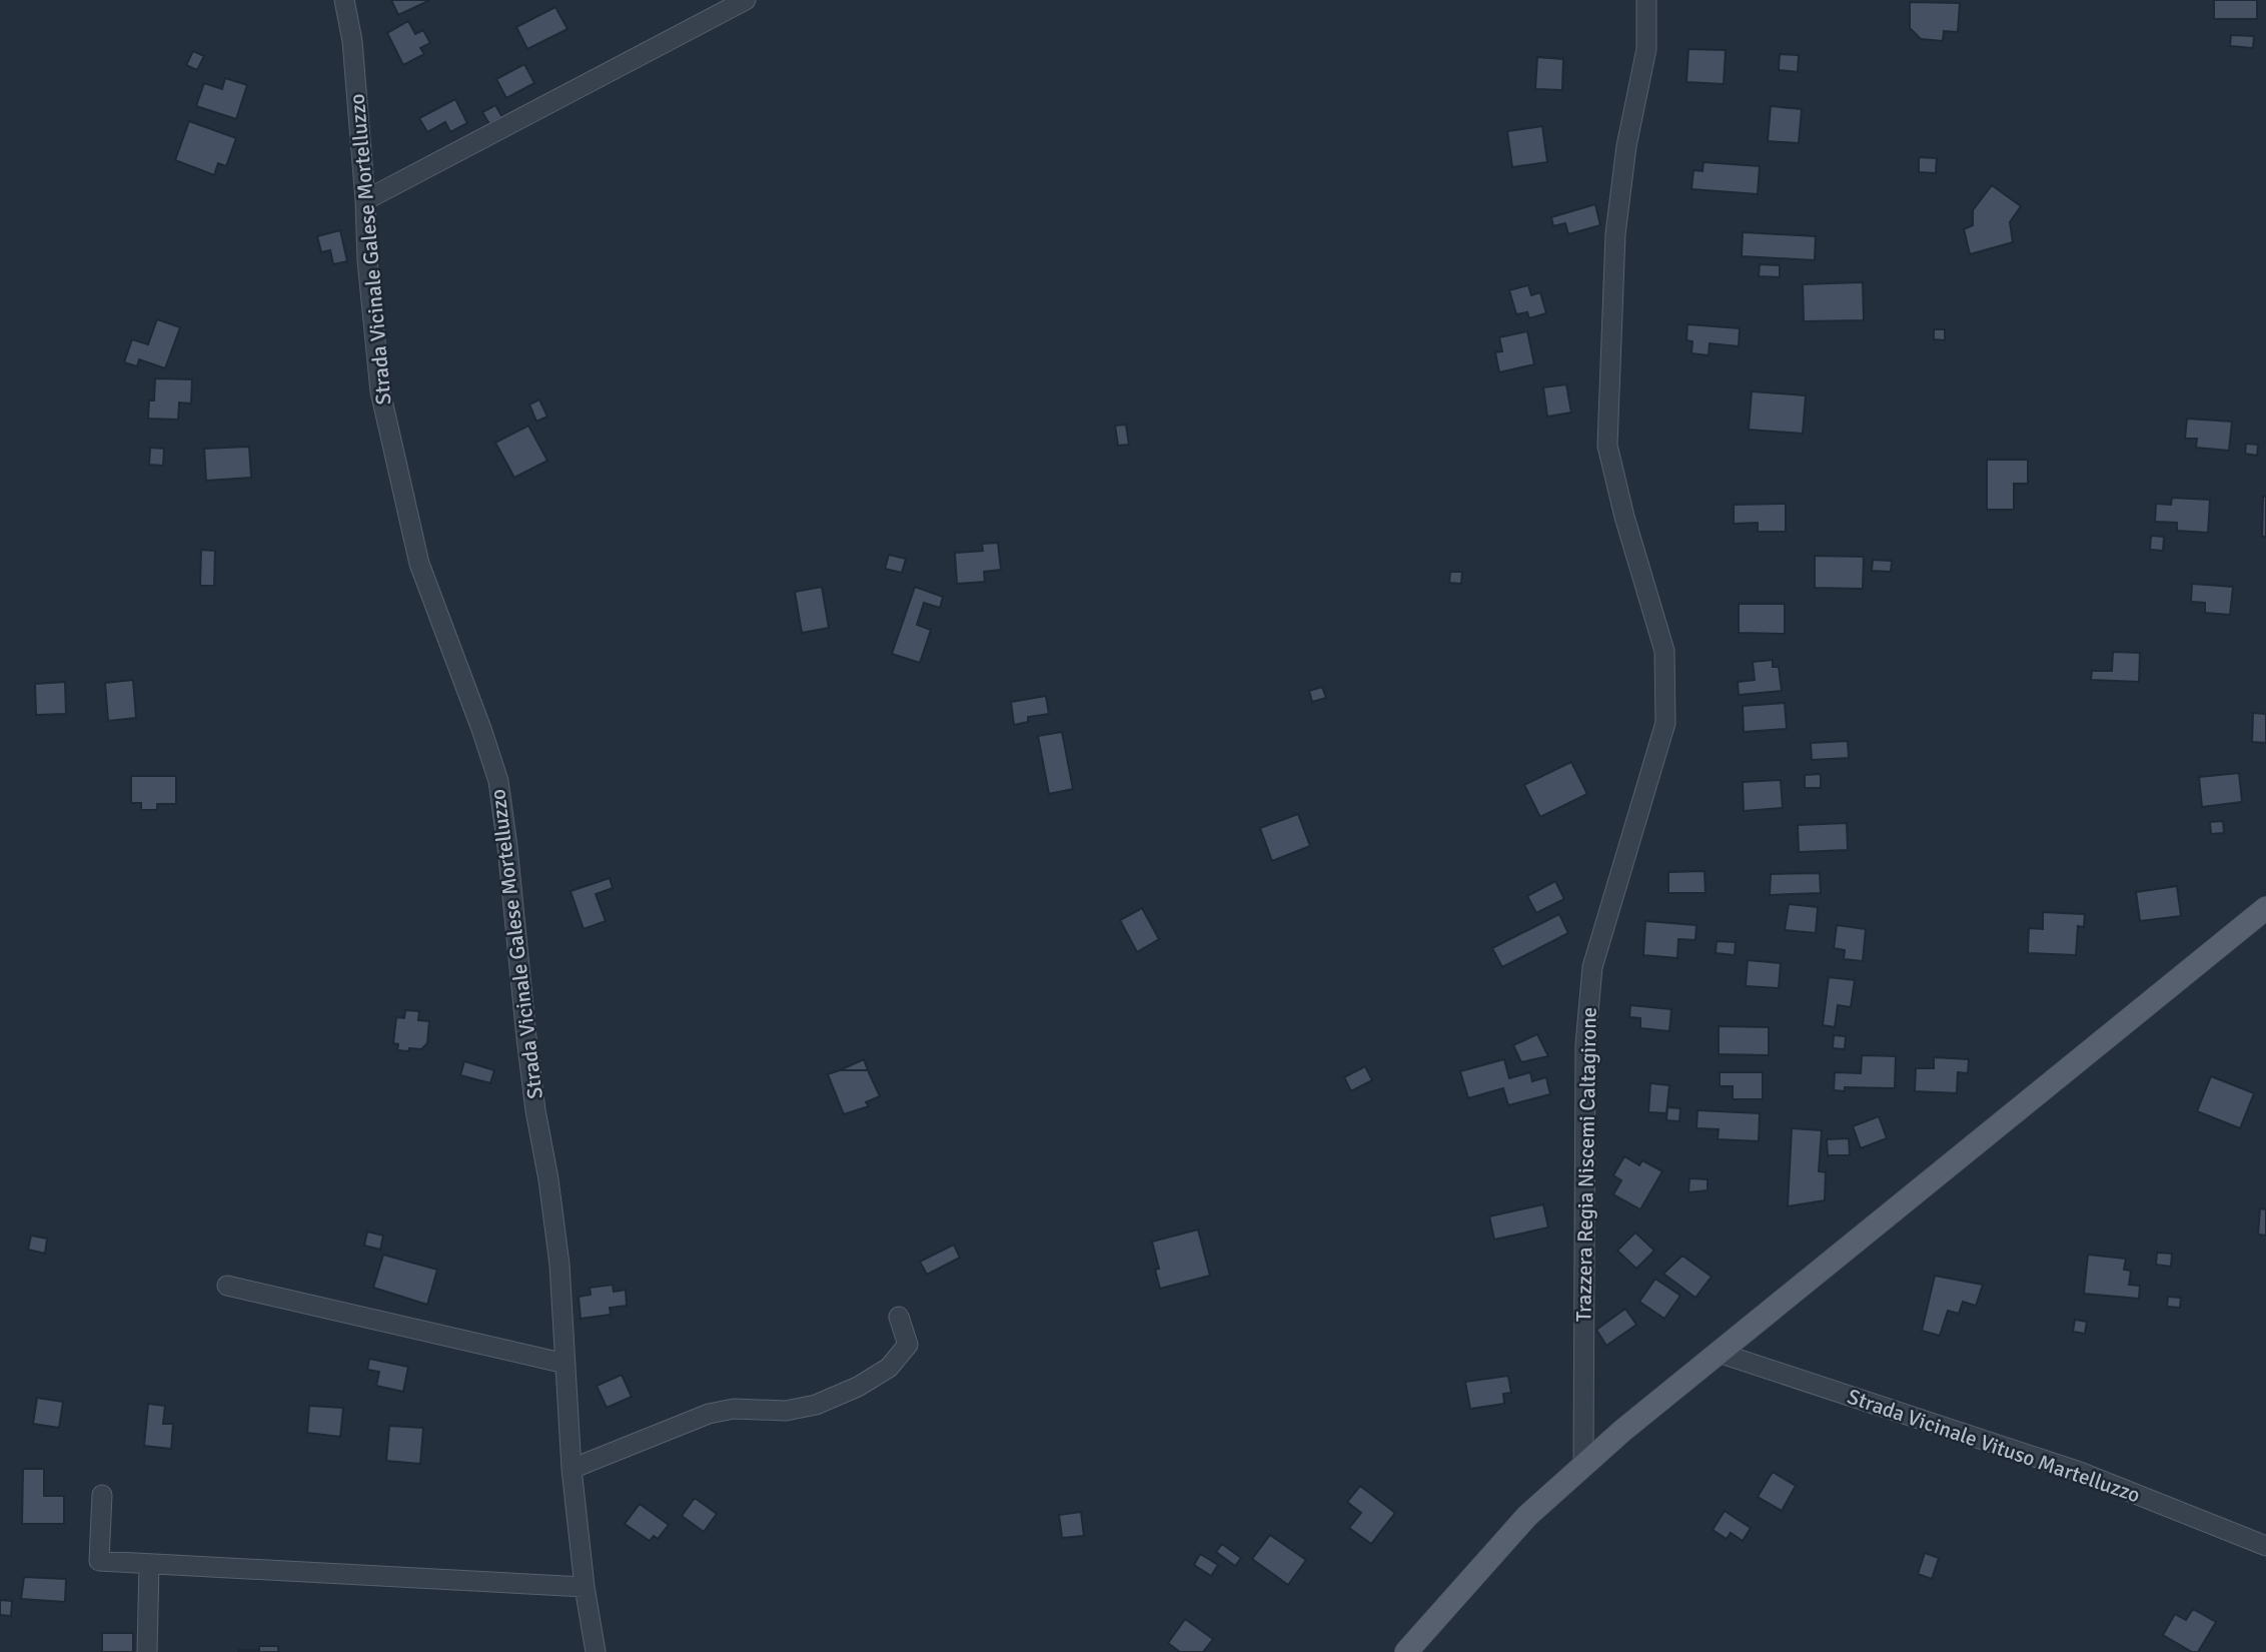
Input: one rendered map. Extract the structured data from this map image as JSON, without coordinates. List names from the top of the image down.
{
  "streets": {
    "street": ["Strada Vicinale Galese Mortelluzzo", "Trazzera Regia Niscemi Caltagirone", "Strada Vicinale Vituso Martelluzzo"]
  }
}
